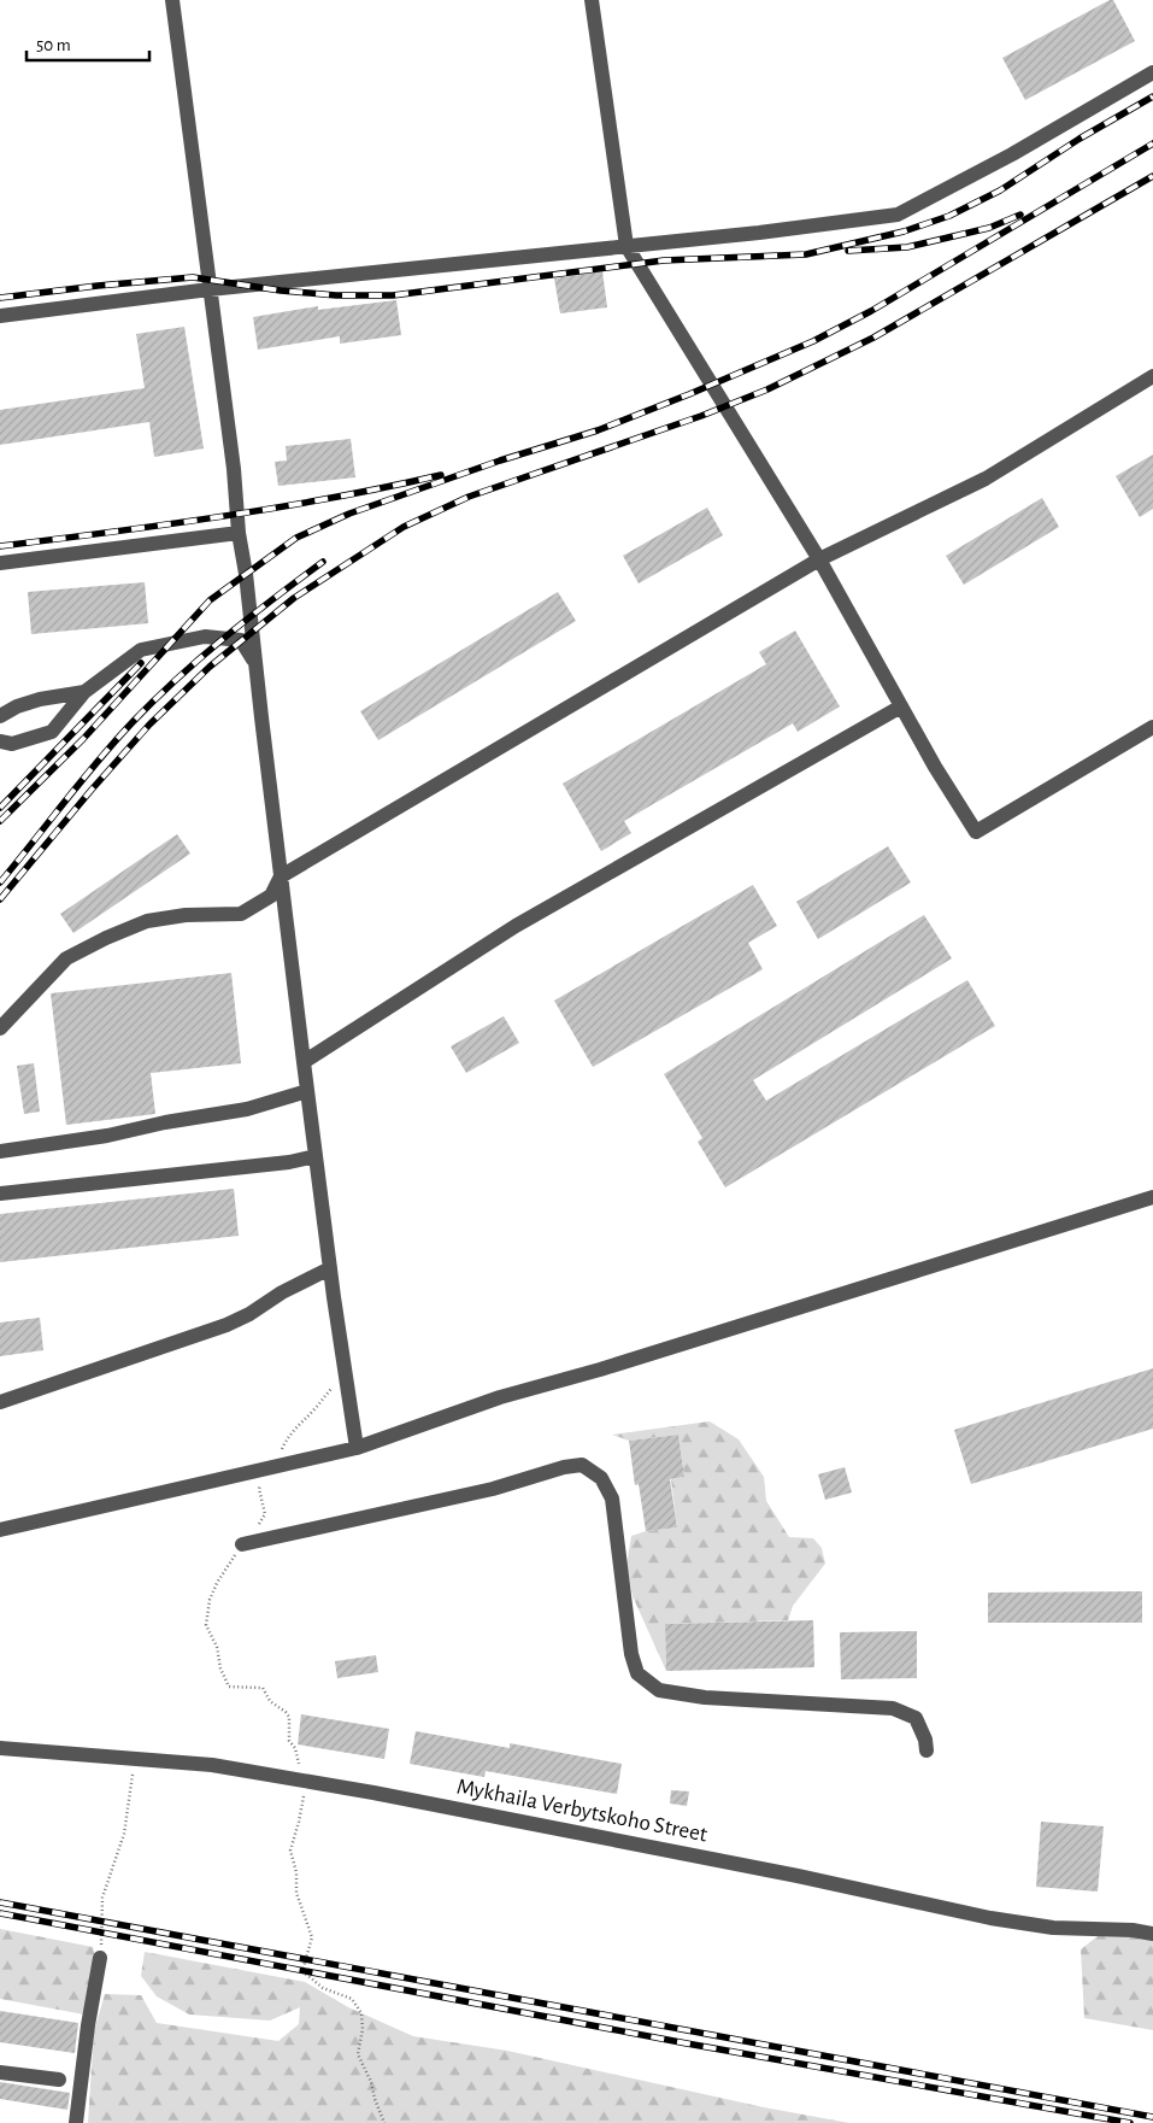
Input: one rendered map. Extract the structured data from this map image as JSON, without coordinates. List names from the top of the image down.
{
  "streets": {
    "street": ["Mykhaila Verbytskoho Street"]
  },
  "scale_bar": "50 m"
}
